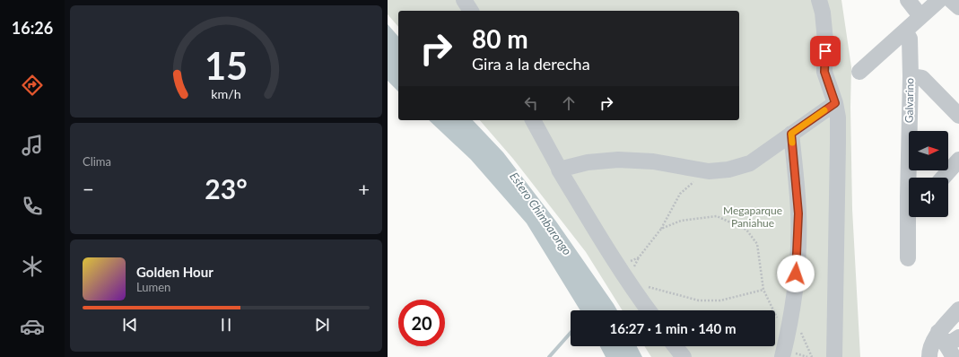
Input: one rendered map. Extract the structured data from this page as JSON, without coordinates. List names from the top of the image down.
{
  "streets": {
    "street": ["Galvarino"]
  },
  "water": ["Estero Chimbarongo"],
  "parks": ["Megaparque Paniahue"],
  "north": "right",
  "page": {
    "tabs": "16:26",
    "turn": ["80 m", "Gira a la derecha"],
    "tile": "Clima",
    "heat": ["−", "23°", "+"],
    "song": ["Golden Hour", "Lumen"],
    "limit": "20",
    "trip": "16:27 · 1 min · 140 m",
    "gauge": ["15", "km/h"]
  }
}
